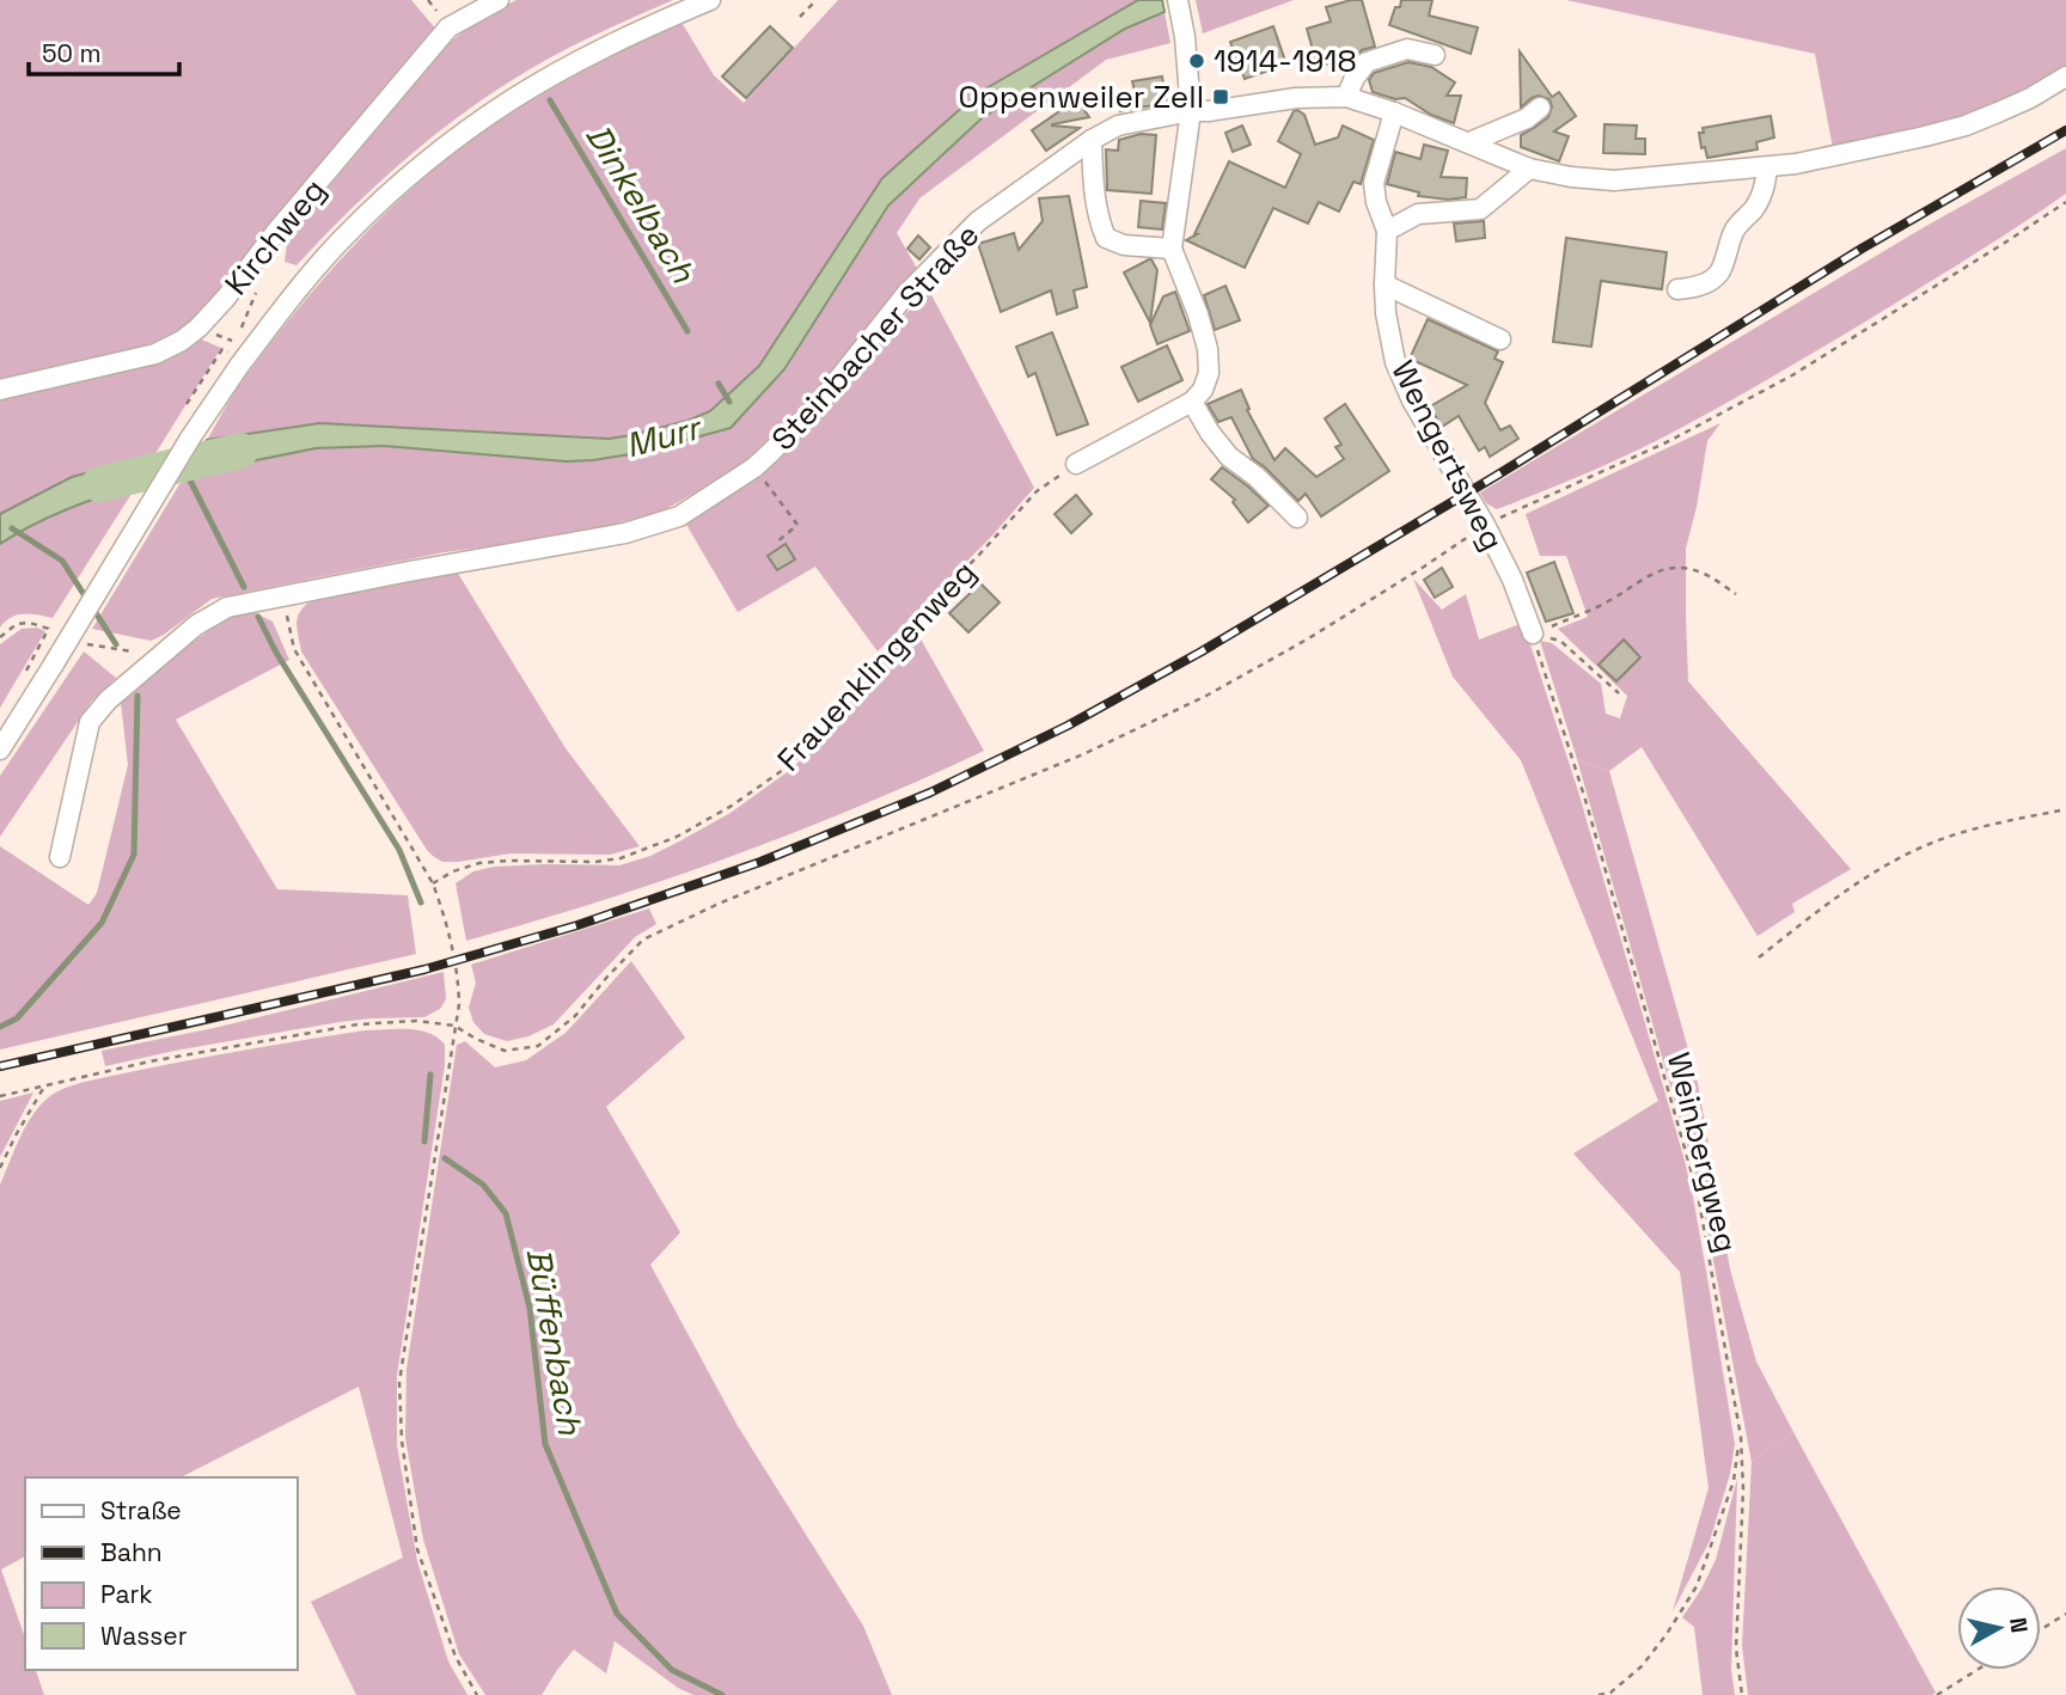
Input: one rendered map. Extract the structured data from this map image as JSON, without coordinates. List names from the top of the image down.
{
  "streets": {
    "street": ["Kirchweg", "Steinbacher Straße", "Wengertsweg"],
    "path": ["Frauenklingenweg", "Weinbergweg"]
  },
  "crossings": [
    ["Steinbacher Straße", "Wengertsweg"],
    ["Wengertsweg", "Weinbergweg"]
  ],
  "water": ["Dinkelbach", "Murr", "Büffenbach"],
  "places": {
    "other": ["1914-1918"],
    "transit": ["Oppenweiler Zell"]
  },
  "legend": [
    "Straße",
    "Bahn",
    "Park",
    "Wasser"
  ],
  "scale_bar": "50 m",
  "north": "right"
}
